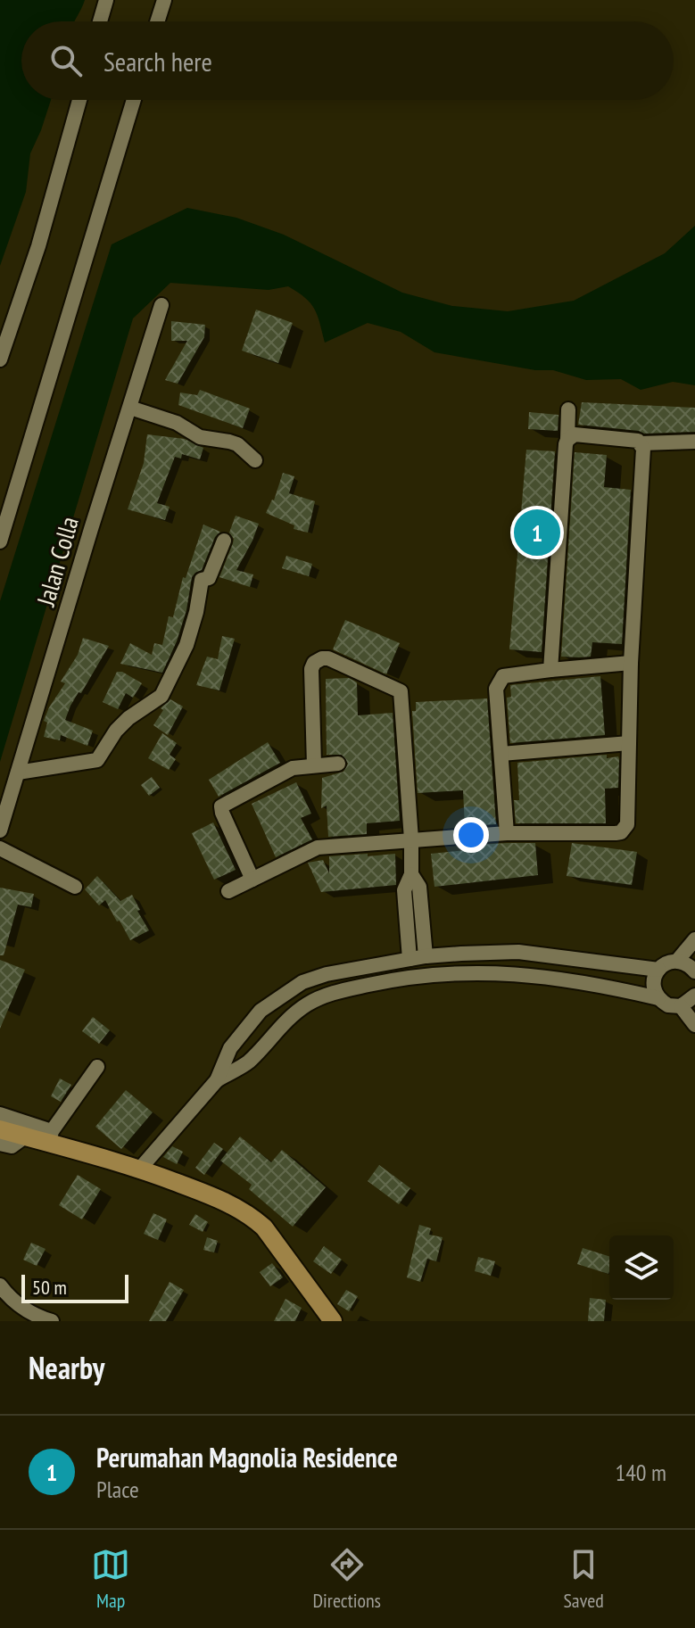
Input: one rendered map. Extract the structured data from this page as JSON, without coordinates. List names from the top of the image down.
{
  "streets": {
    "street": ["Jalan Colla"]
  },
  "scale_bar": "50 m",
  "page": {
    "search": "Search here",
    "pins": "1",
    "scale": "50 m",
    "heading": "Nearby",
    "list": [
      {
        "mark": "1",
        "name": "Perumahan Magnolia Residence",
        "note": "Place",
        "value": "140 m"
      }
    ],
    "nav": ["Map", "Directions", "Saved"]
  }
}
